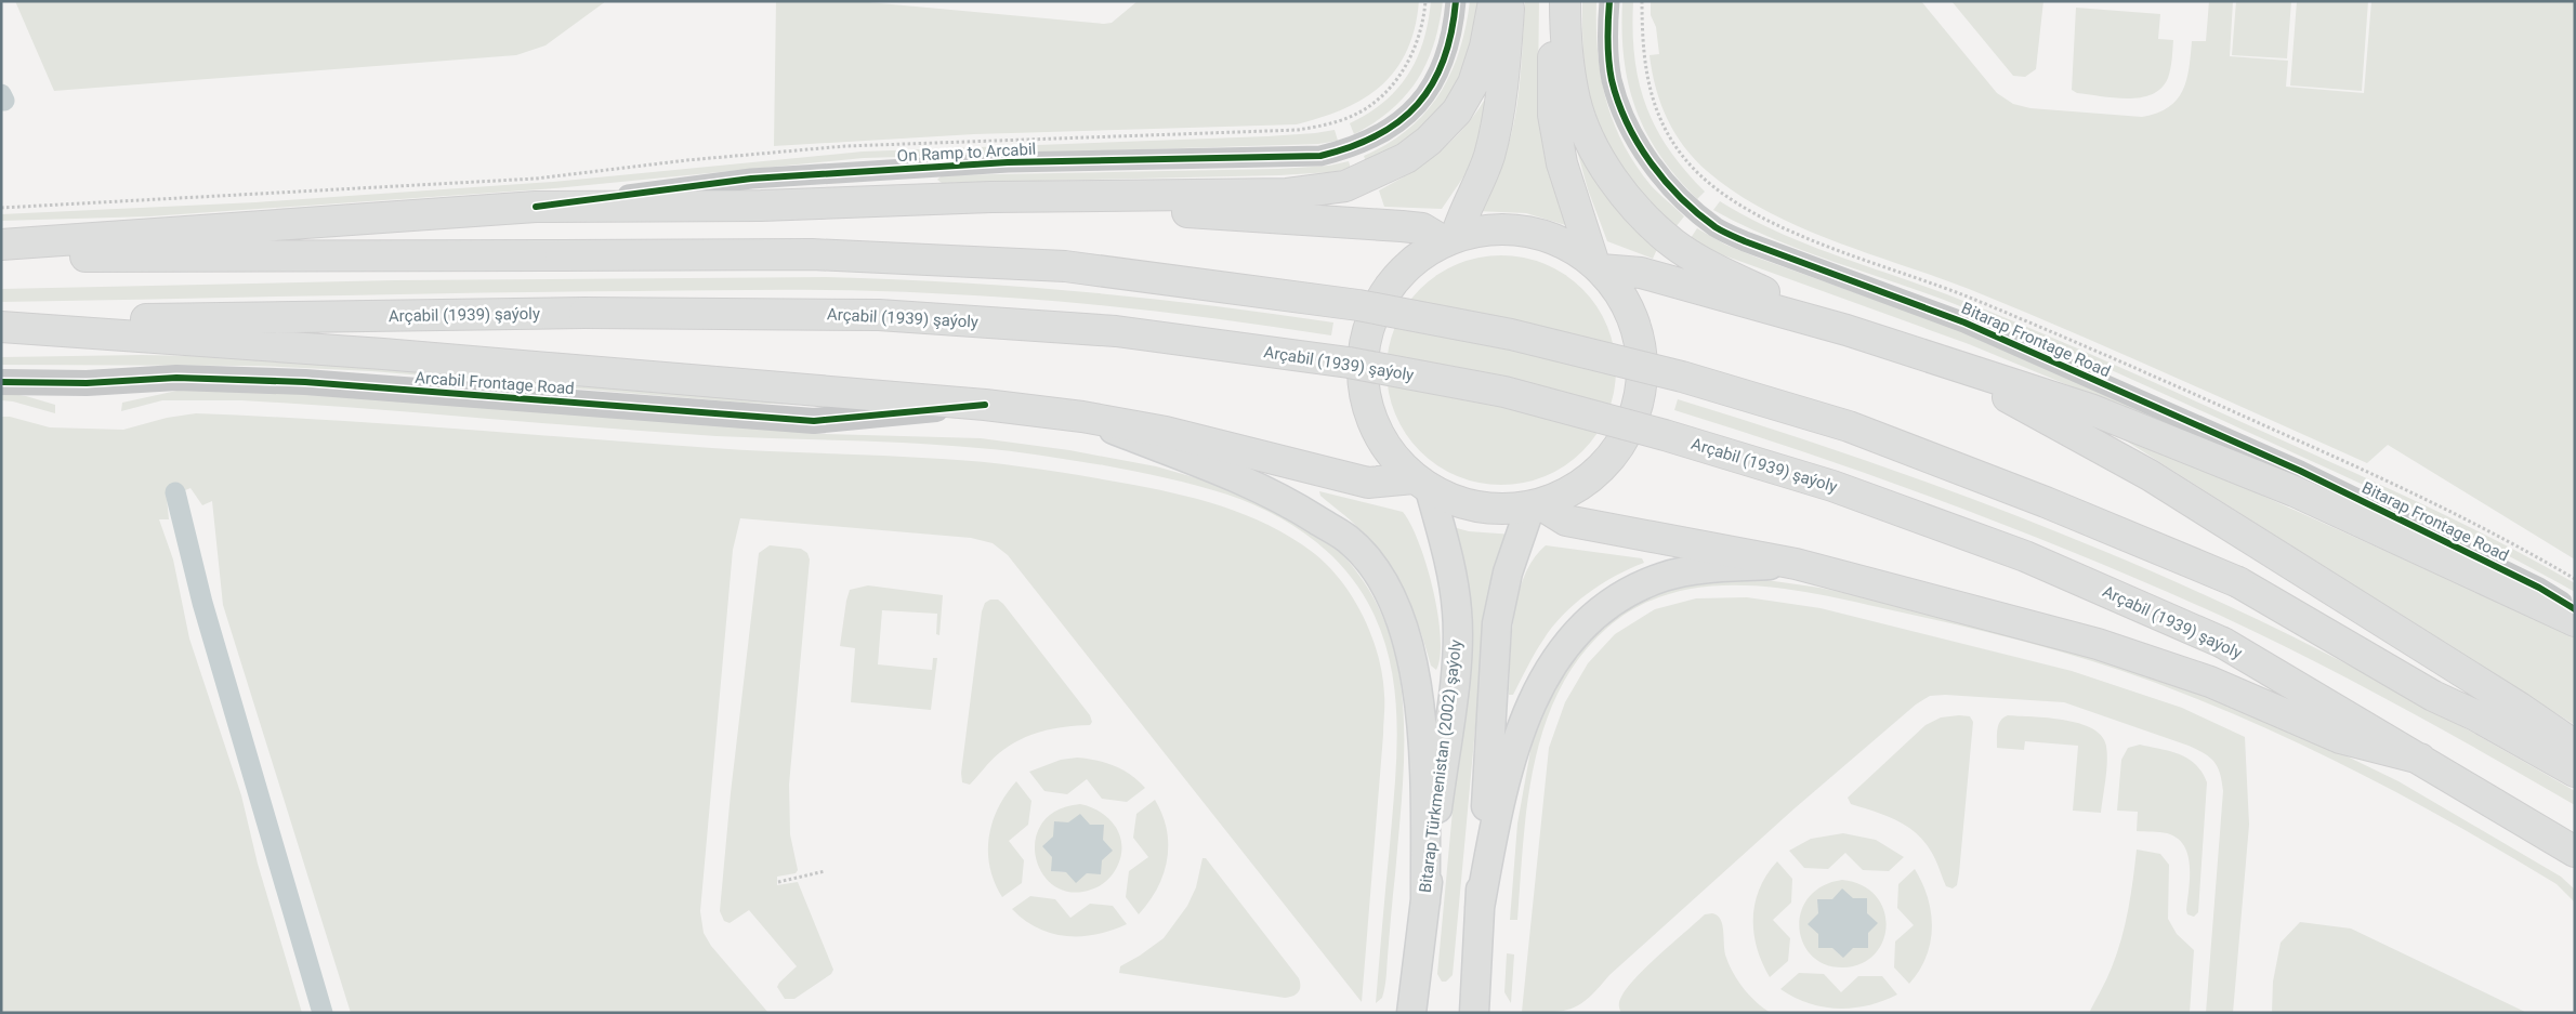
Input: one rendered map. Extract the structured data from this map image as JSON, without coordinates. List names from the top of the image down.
{
  "streets": {
    "main road": ["Arçabil (1939) şaýoly", "Bitarap Türkmenistan (2002) şaýoly"],
    "street": ["On Ramp to Arcabil", "Bitarap Frontage Road", "Arcabil Frontage Road"]
  }
}
